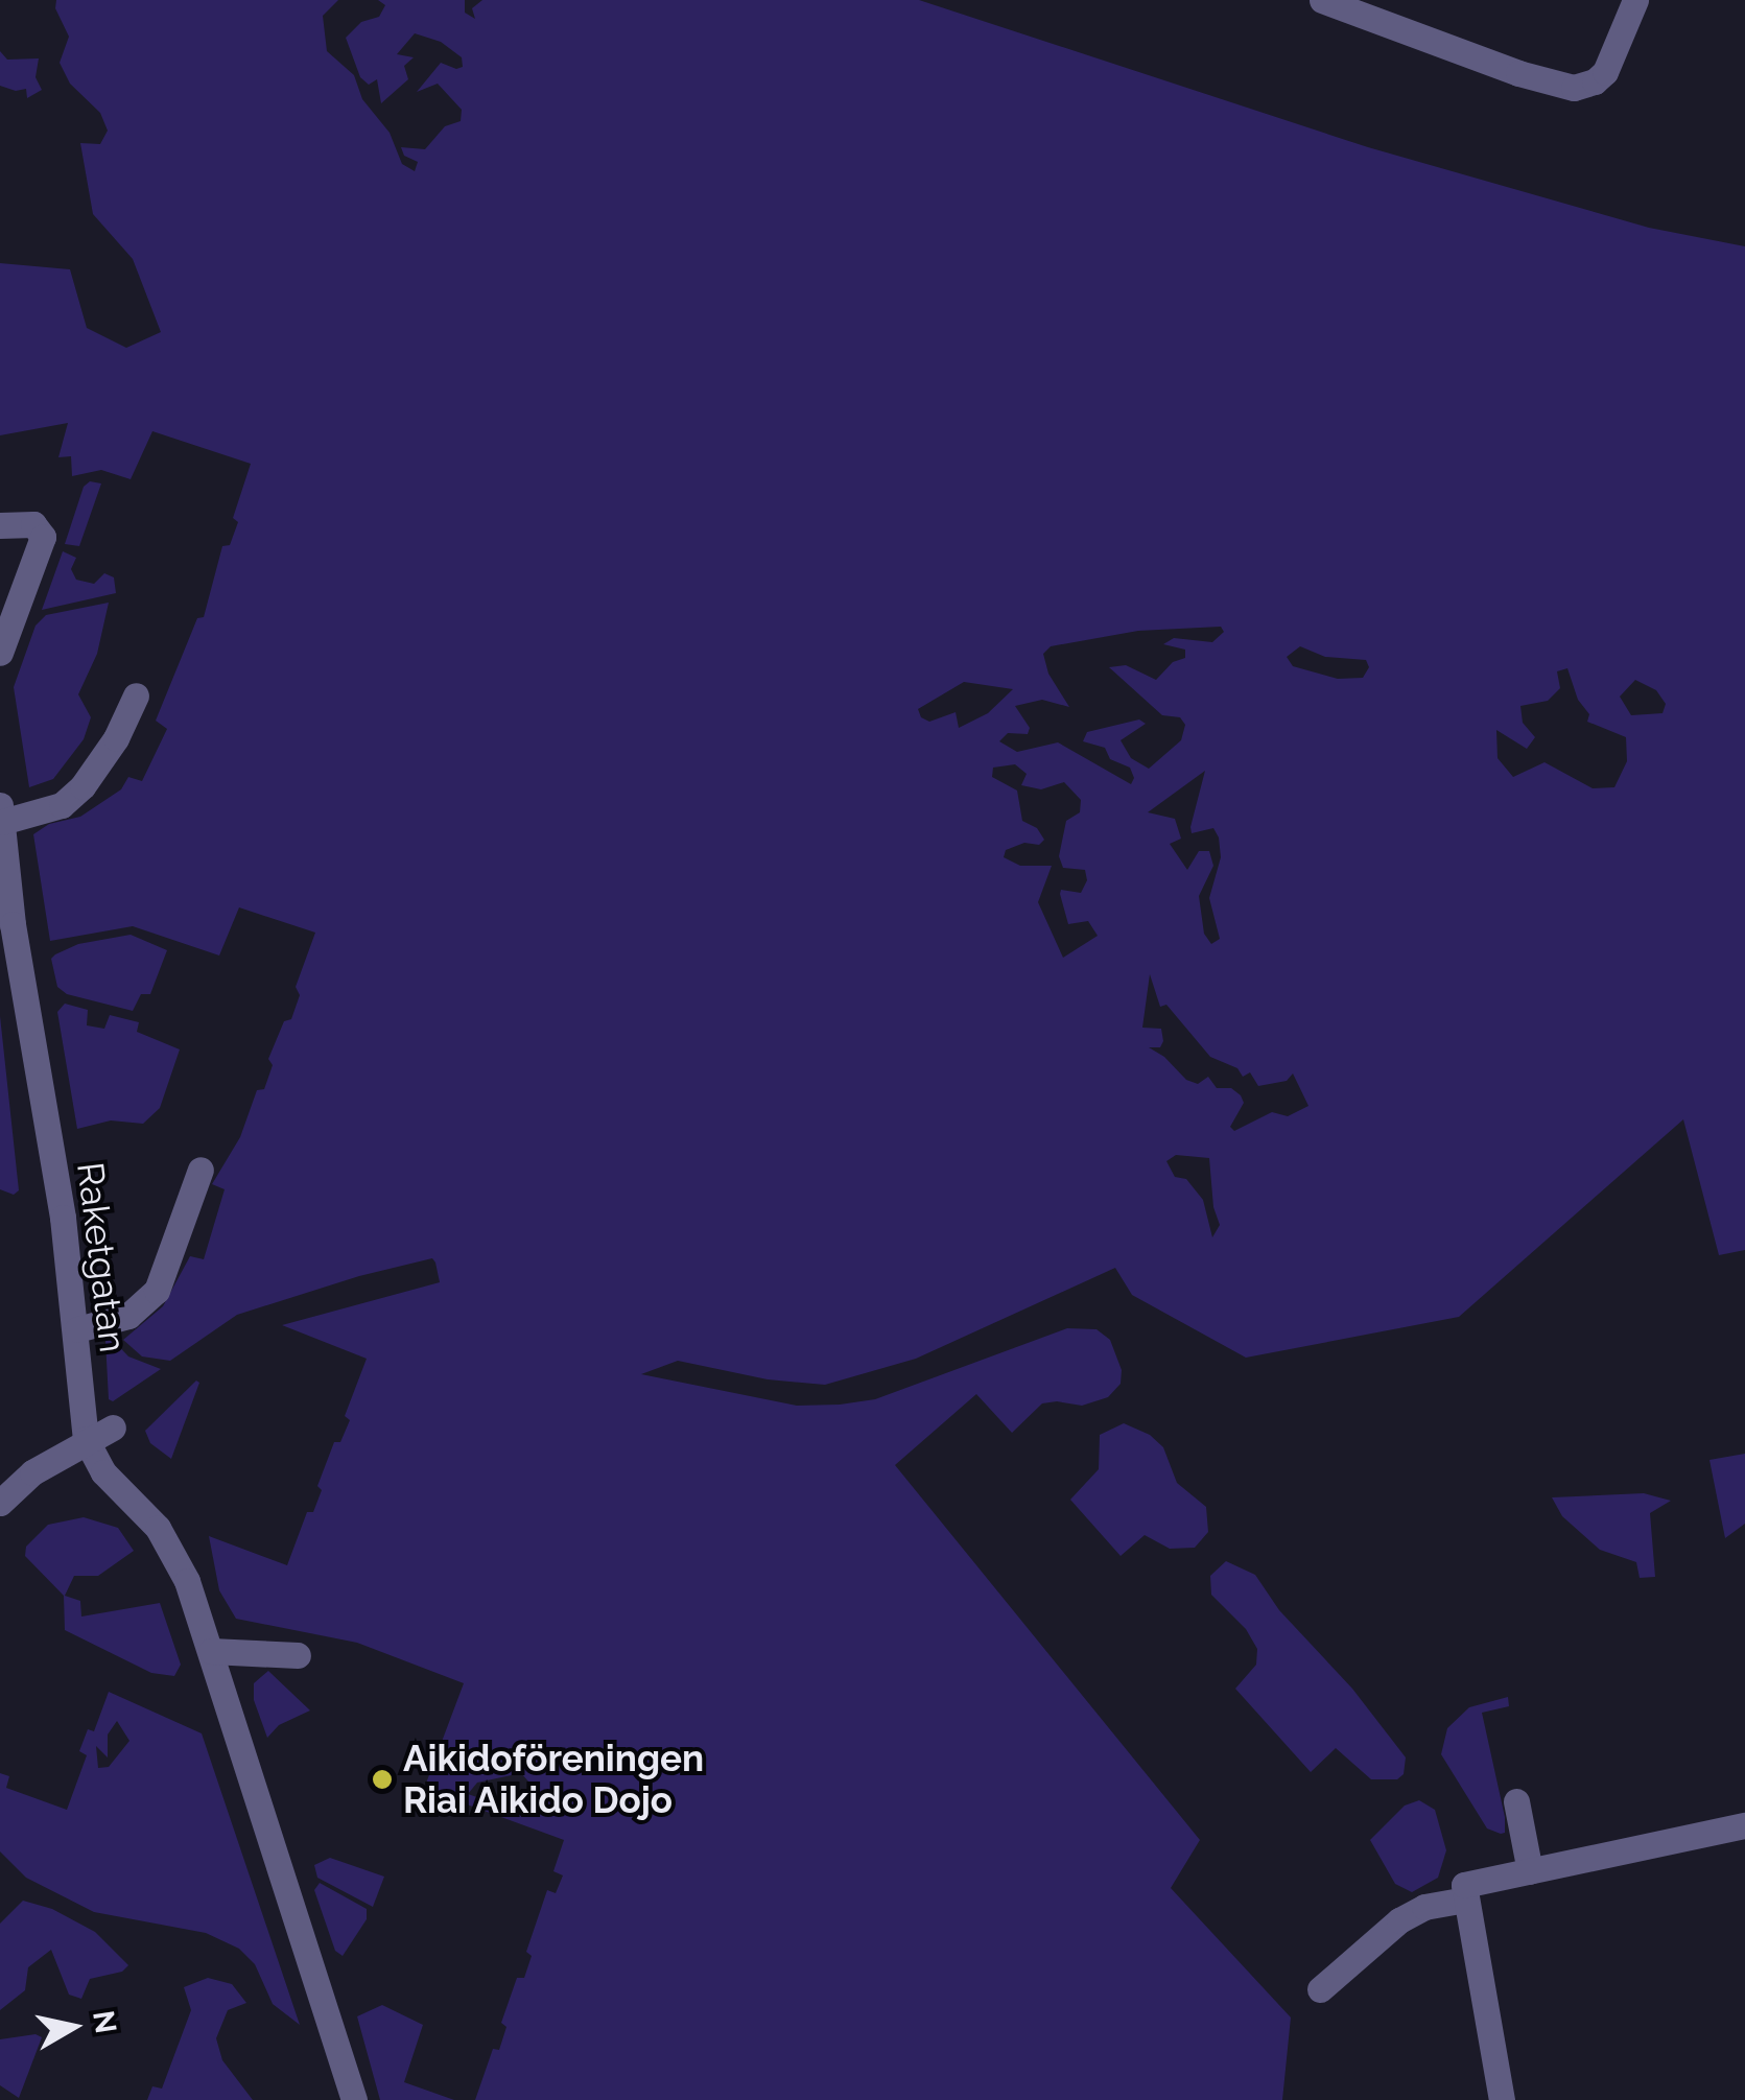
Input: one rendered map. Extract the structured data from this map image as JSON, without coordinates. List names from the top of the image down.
{
  "streets": {
    "street": ["Raketgatan"]
  },
  "places": ["Aikidoföreningen Riai Aikido Dojo"],
  "north": "right"
}
